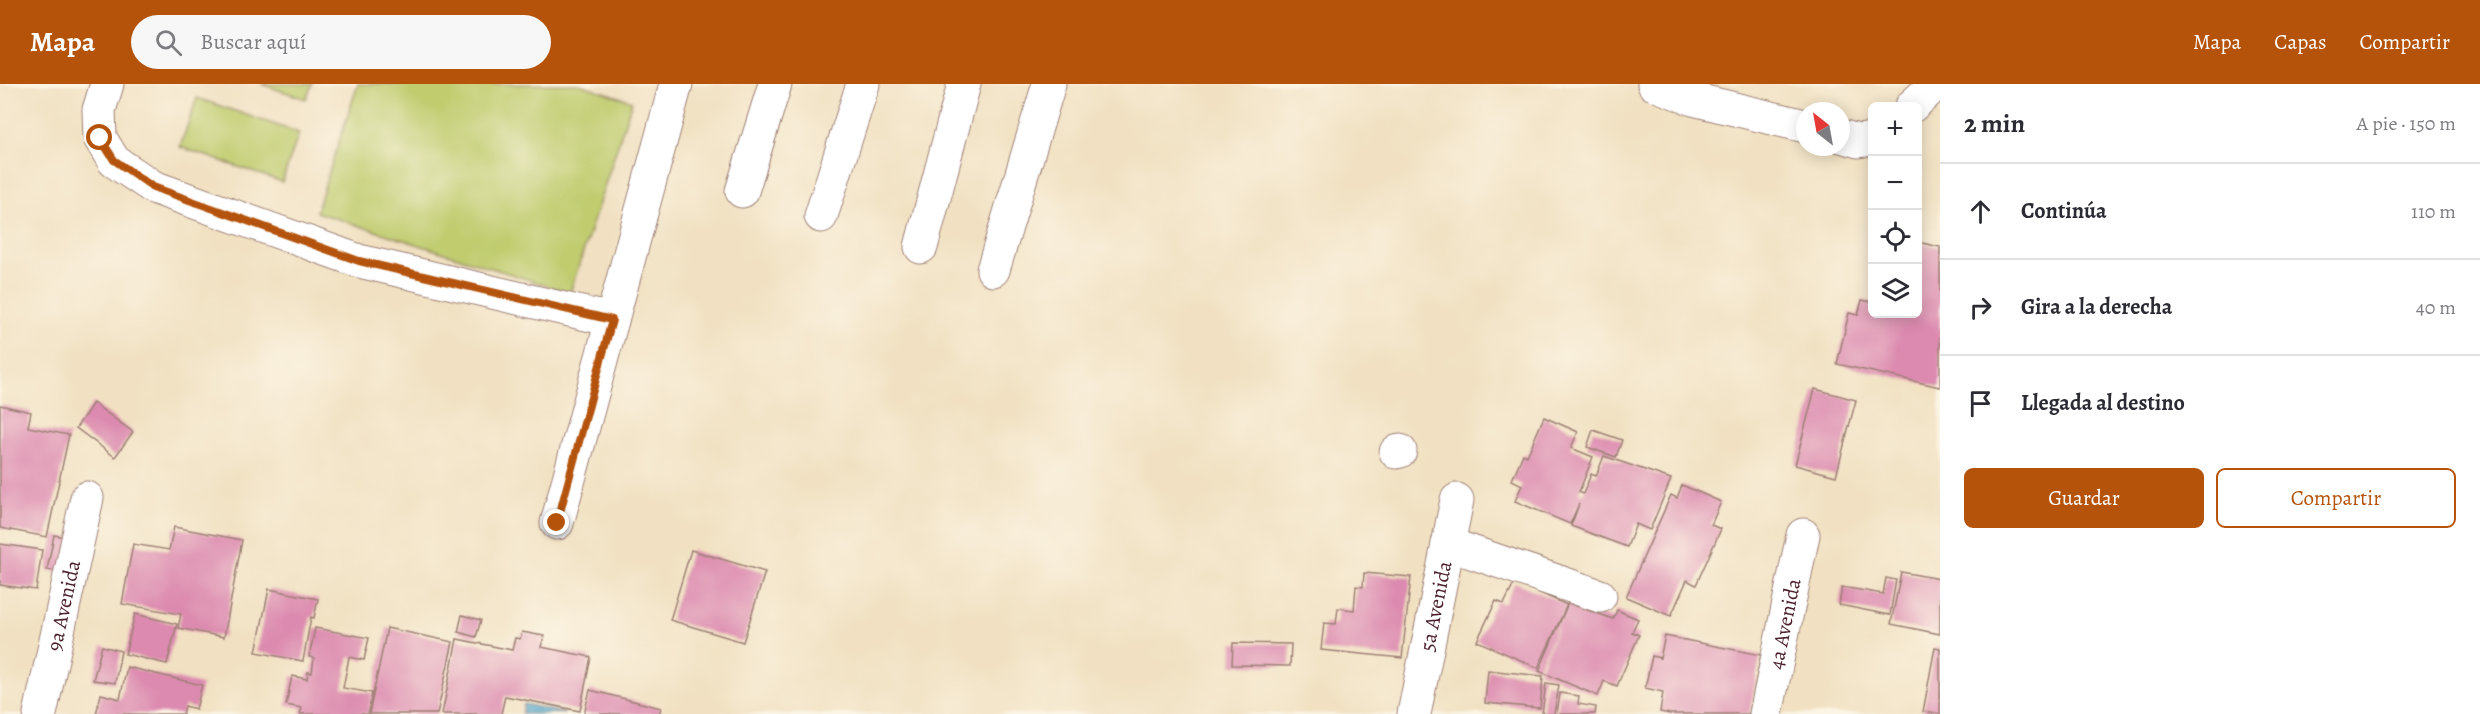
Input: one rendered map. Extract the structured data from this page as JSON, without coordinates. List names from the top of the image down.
{
  "streets": {
    "street": ["9a Avenida", "5a Avenida", "4a Avenida"]
  },
  "north": "top left",
  "page": {
    "header": "Mapa",
    "search": "Buscar aquí",
    "nav": ["Mapa", "Capas", "Compartir"],
    "heading": ["2 min", "A pie · 150 m"],
    "map_buttons": ["+", "−"],
    "list": [
      ["Continúa", "110 m"],
      ["Gira a la derecha", "40 m"],
      "Llegada al destino"
    ],
    "buttons": ["Guardar", "Compartir"]
  }
}
